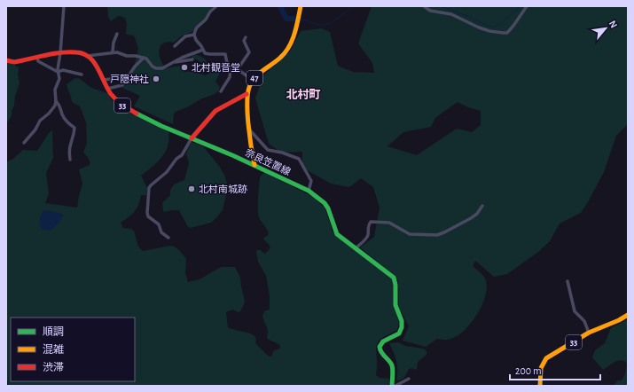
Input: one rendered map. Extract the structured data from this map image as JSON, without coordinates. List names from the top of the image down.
{
  "streets": {
    "main road": ["47", "33", "奈良笠置線"]
  },
  "crossings": [
    ["47", "奈良笠置線"]
  ],
  "districts": ["北村町"],
  "places": ["北村観音堂", "戸隠神社", "北村南城跡"],
  "legend": ["順調", "混雑", "渋滞"],
  "scale_bar": "200 m",
  "north": "top right"
}
